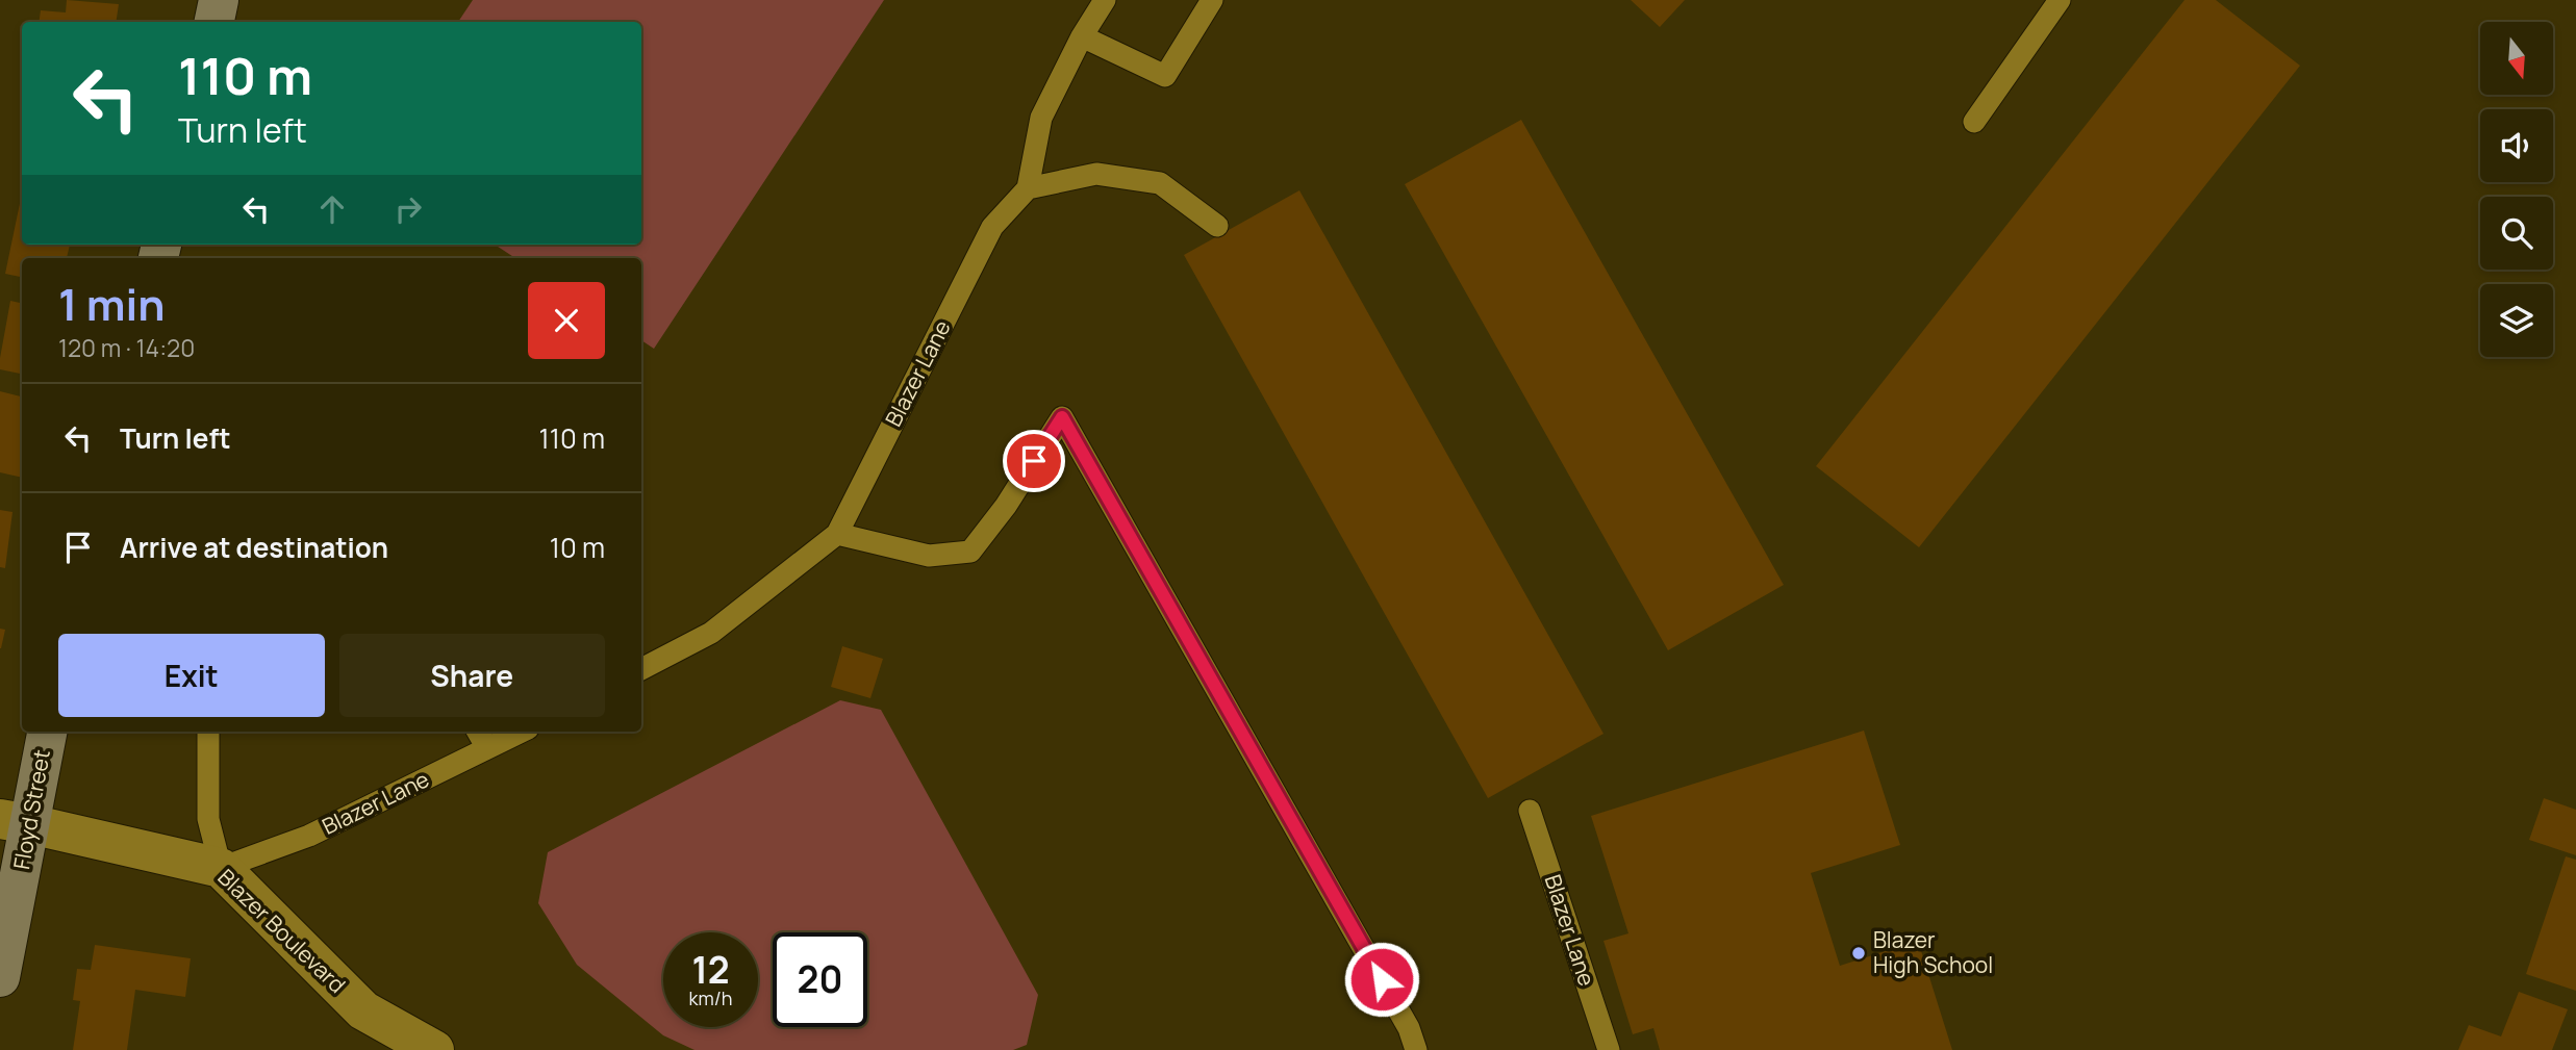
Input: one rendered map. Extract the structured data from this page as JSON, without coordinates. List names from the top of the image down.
{
  "streets": {
    "street": ["Floyd Street", "Blazer Boulevard"],
    "lane": ["Blazer Lane"]
  },
  "crossings": [
    ["Blazer Lane", "Blazer Boulevard"],
    ["Floyd Street", "Blazer Boulevard"]
  ],
  "places": ["Blazer High School"],
  "north": "bottom",
  "page": {
    "turn": ["110 m", "Turn left"],
    "heading": ["1 min", "120 m · 14:20"],
    "list": [
      {
        "name": "Turn left",
        "value": "110 m"
      },
      {
        "name": "Arrive at destination",
        "value": "10 m"
      }
    ],
    "buttons": ["Exit", "Share"],
    "speed": "12 km/h",
    "limit": "20"
  }
}
